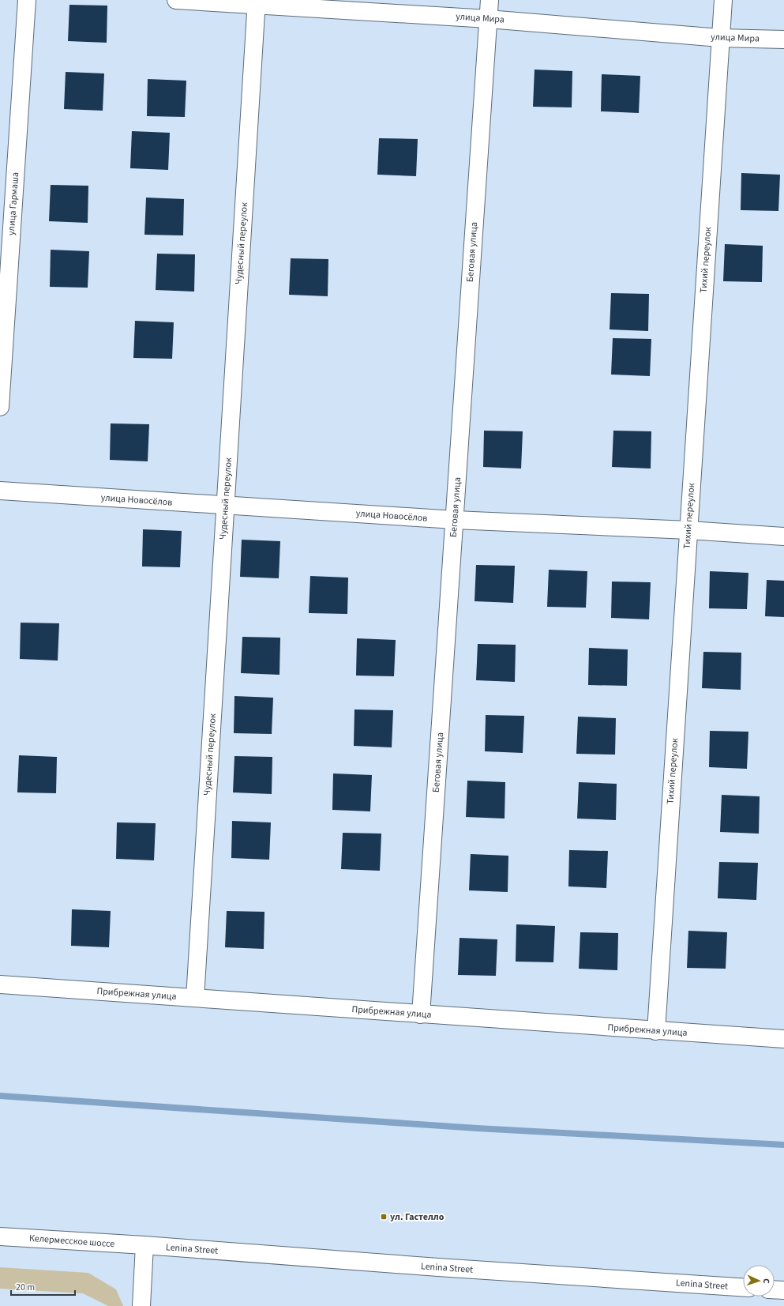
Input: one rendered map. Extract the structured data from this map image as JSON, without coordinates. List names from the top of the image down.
{
  "streets": {
    "street": [
      "улица Мира",
      "улица Гармаша",
      "Чудесный переулок",
      "Беговая улица",
      "Тихий переулок",
      "улица Новосёлов",
      "Прибрежная улица",
      "Келермесское шоссе",
      "Lenina Street"
    ]
  },
  "crossings": [
    ["улица Мира", "Чудесный переулок"],
    ["улица Мира", "Беговая улица"],
    ["улица Мира", "Тихий переулок"],
    ["Чудесный переулок", "улица Новосёлов"],
    ["Чудесный переулок", "Прибрежная улица"],
    ["Беговая улица", "улица Новосёлов"],
    ["Беговая улица", "Прибрежная улица"],
    ["Тихий переулок", "улица Новосёлов"],
    ["Тихий переулок", "Прибрежная улица"],
    ["Келермесское шоссе", "Lenina Street"]
  ],
  "places": {
    "transit": ["ул. Гастелло"]
  },
  "scale_bar": "20 m",
  "north": "right"
}
